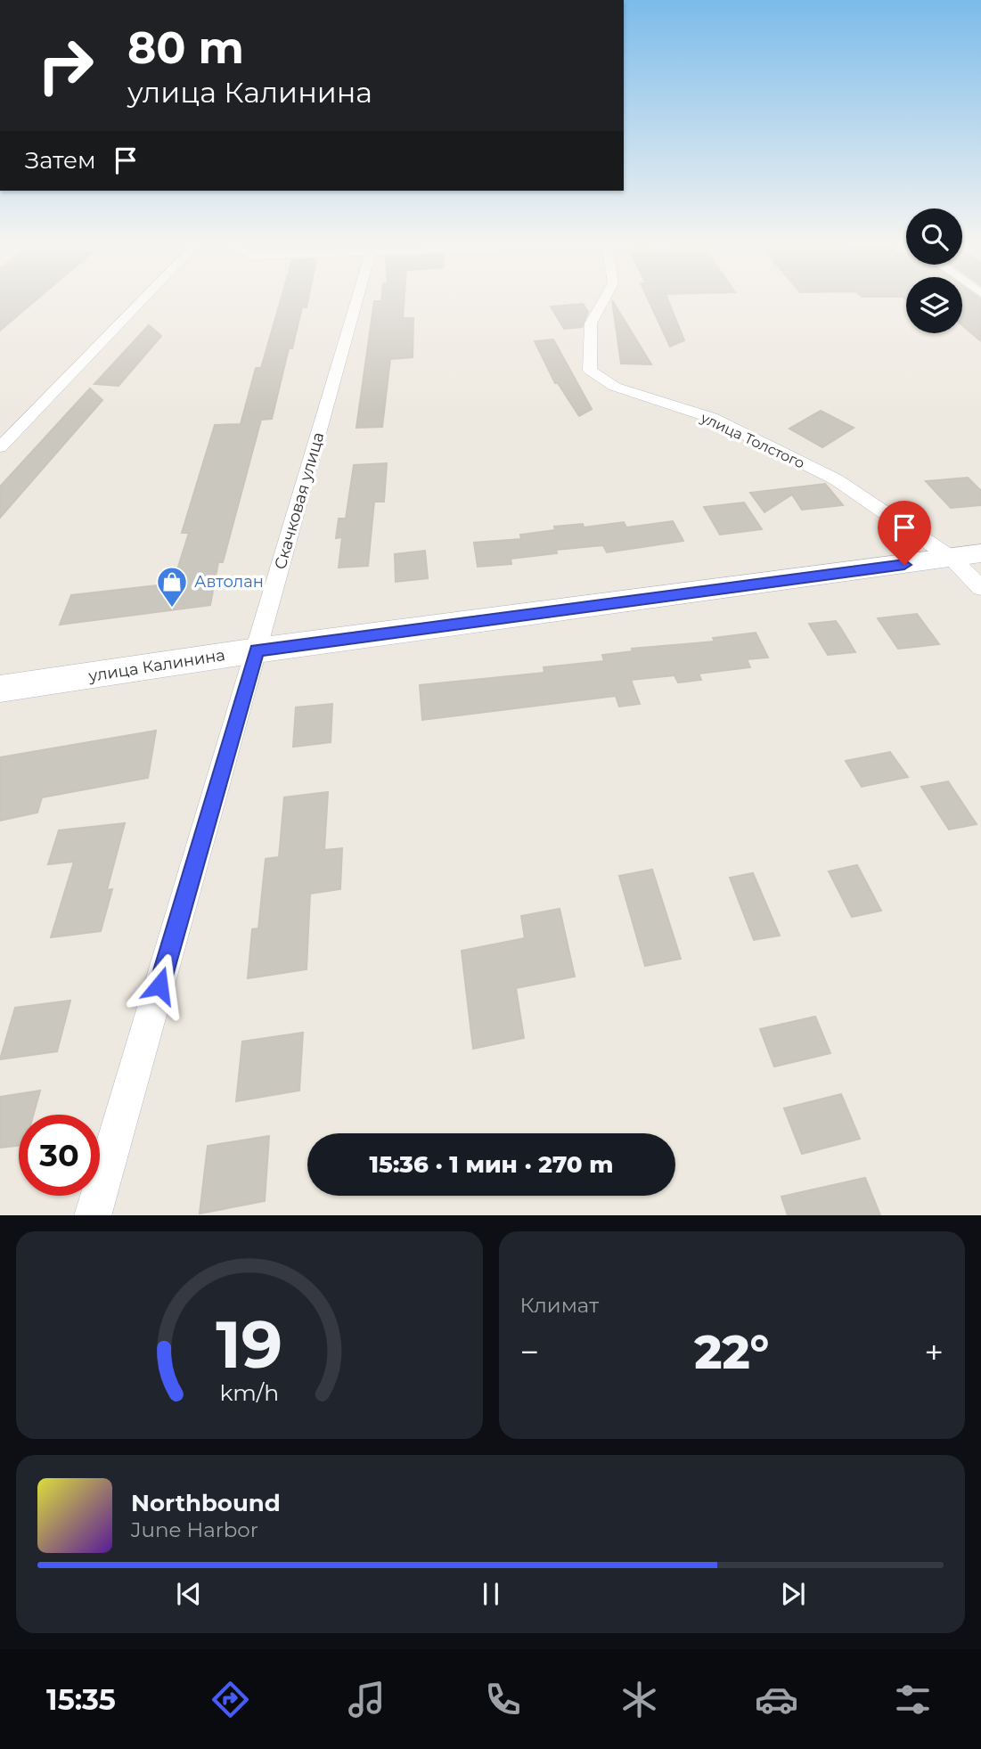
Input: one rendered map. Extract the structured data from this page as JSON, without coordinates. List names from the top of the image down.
{
  "streets": {
    "main road": ["улица Калинина"],
    "street": ["улица Толстого", "Скачковая улица"]
  },
  "crossings": [
    ["улица Толстого", "улица Калинина"],
    ["Скачковая улица", "улица Калинина"]
  ],
  "places": {
    "shop": ["Автолан"]
  },
  "page": {
    "turn": ["80 m", "улица Калинина"],
    "then": "Затем",
    "limit": "30",
    "trip": "15:36 · 1 мин · 270 m",
    "tile": "Климат",
    "heat": ["−", "22°", "+"],
    "song": ["Northbound", "June Harbor"],
    "tabs": "15:35",
    "gauge": ["19", "km/h"]
  }
}
